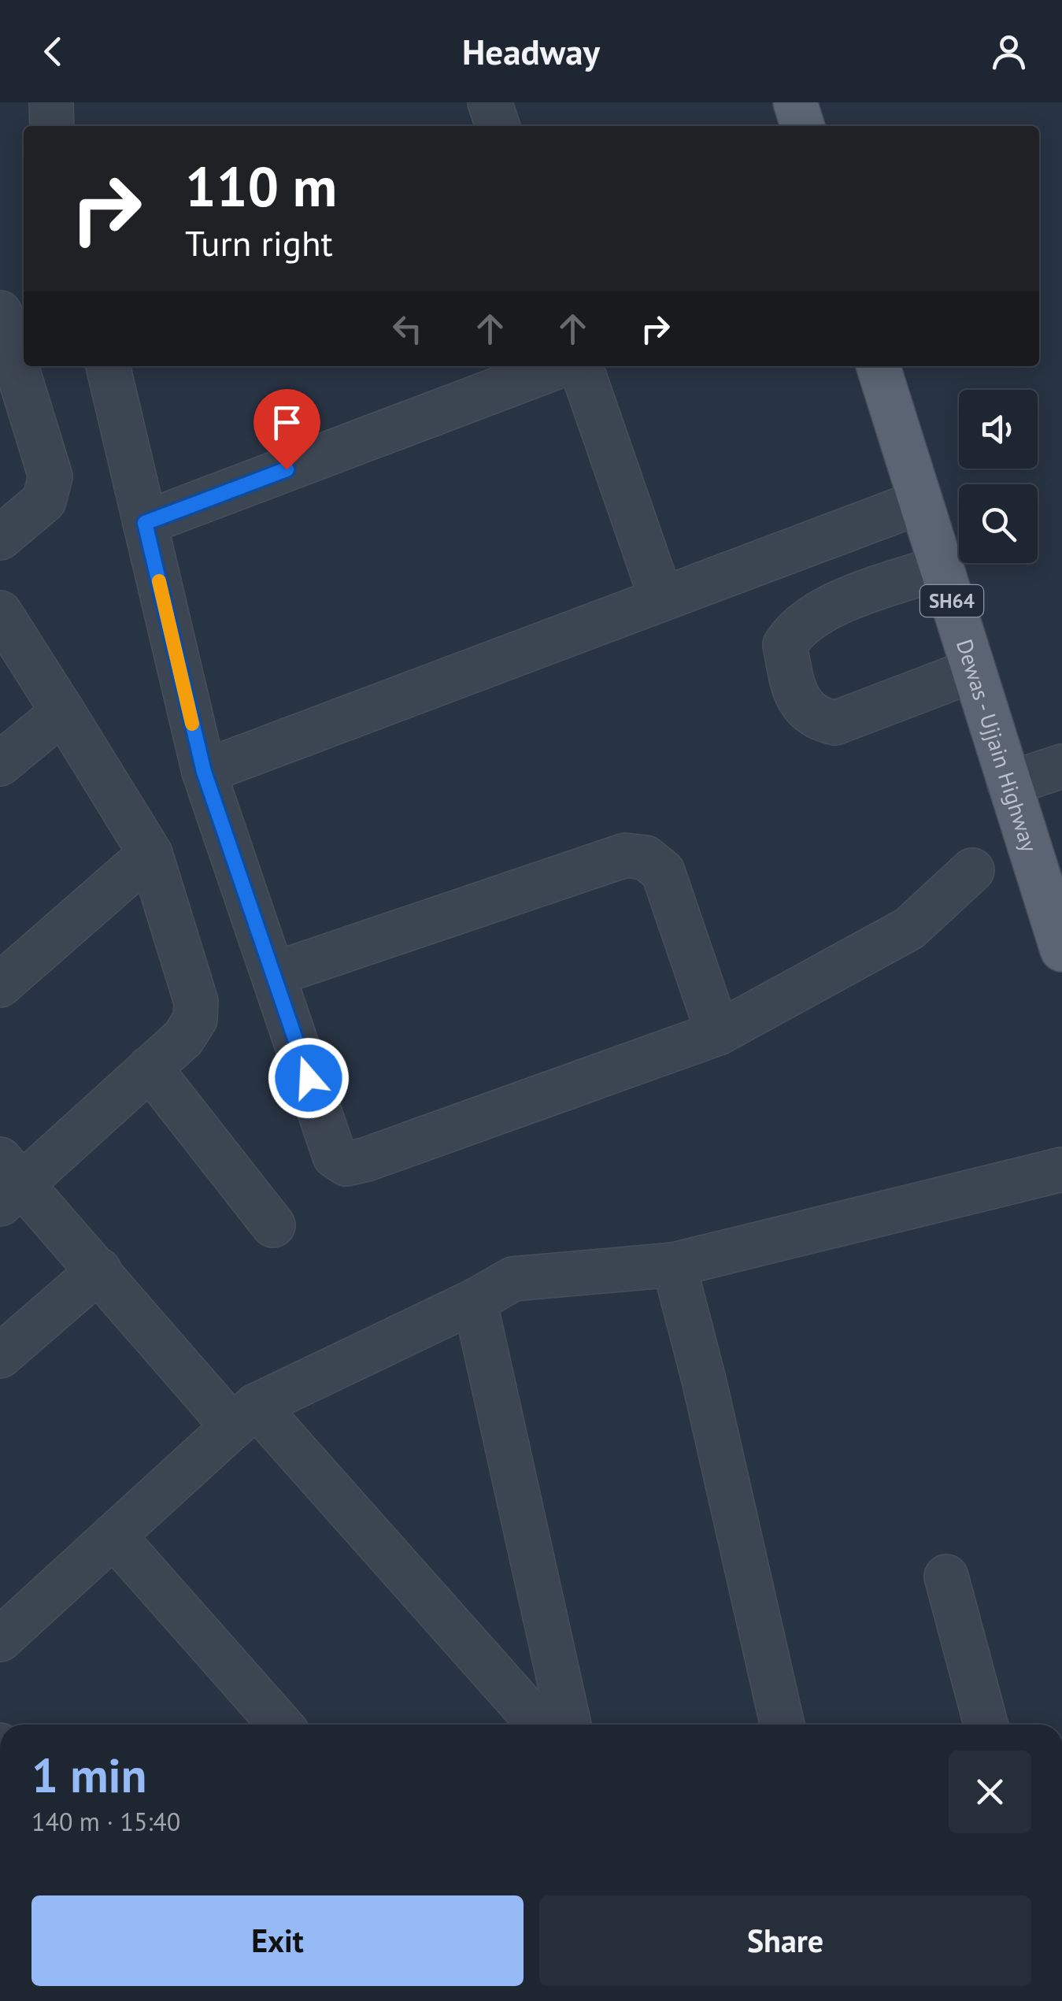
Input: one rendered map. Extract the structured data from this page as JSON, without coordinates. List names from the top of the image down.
{
  "streets": {
    "main road": ["SH64", "Dewas - Ujjain Highway"]
  },
  "page": {
    "header": "Headway",
    "turn": ["110 m", "Turn right"],
    "heading": ["1 min", "140 m · 15:40"],
    "buttons": ["Exit", "Share"]
  }
}
